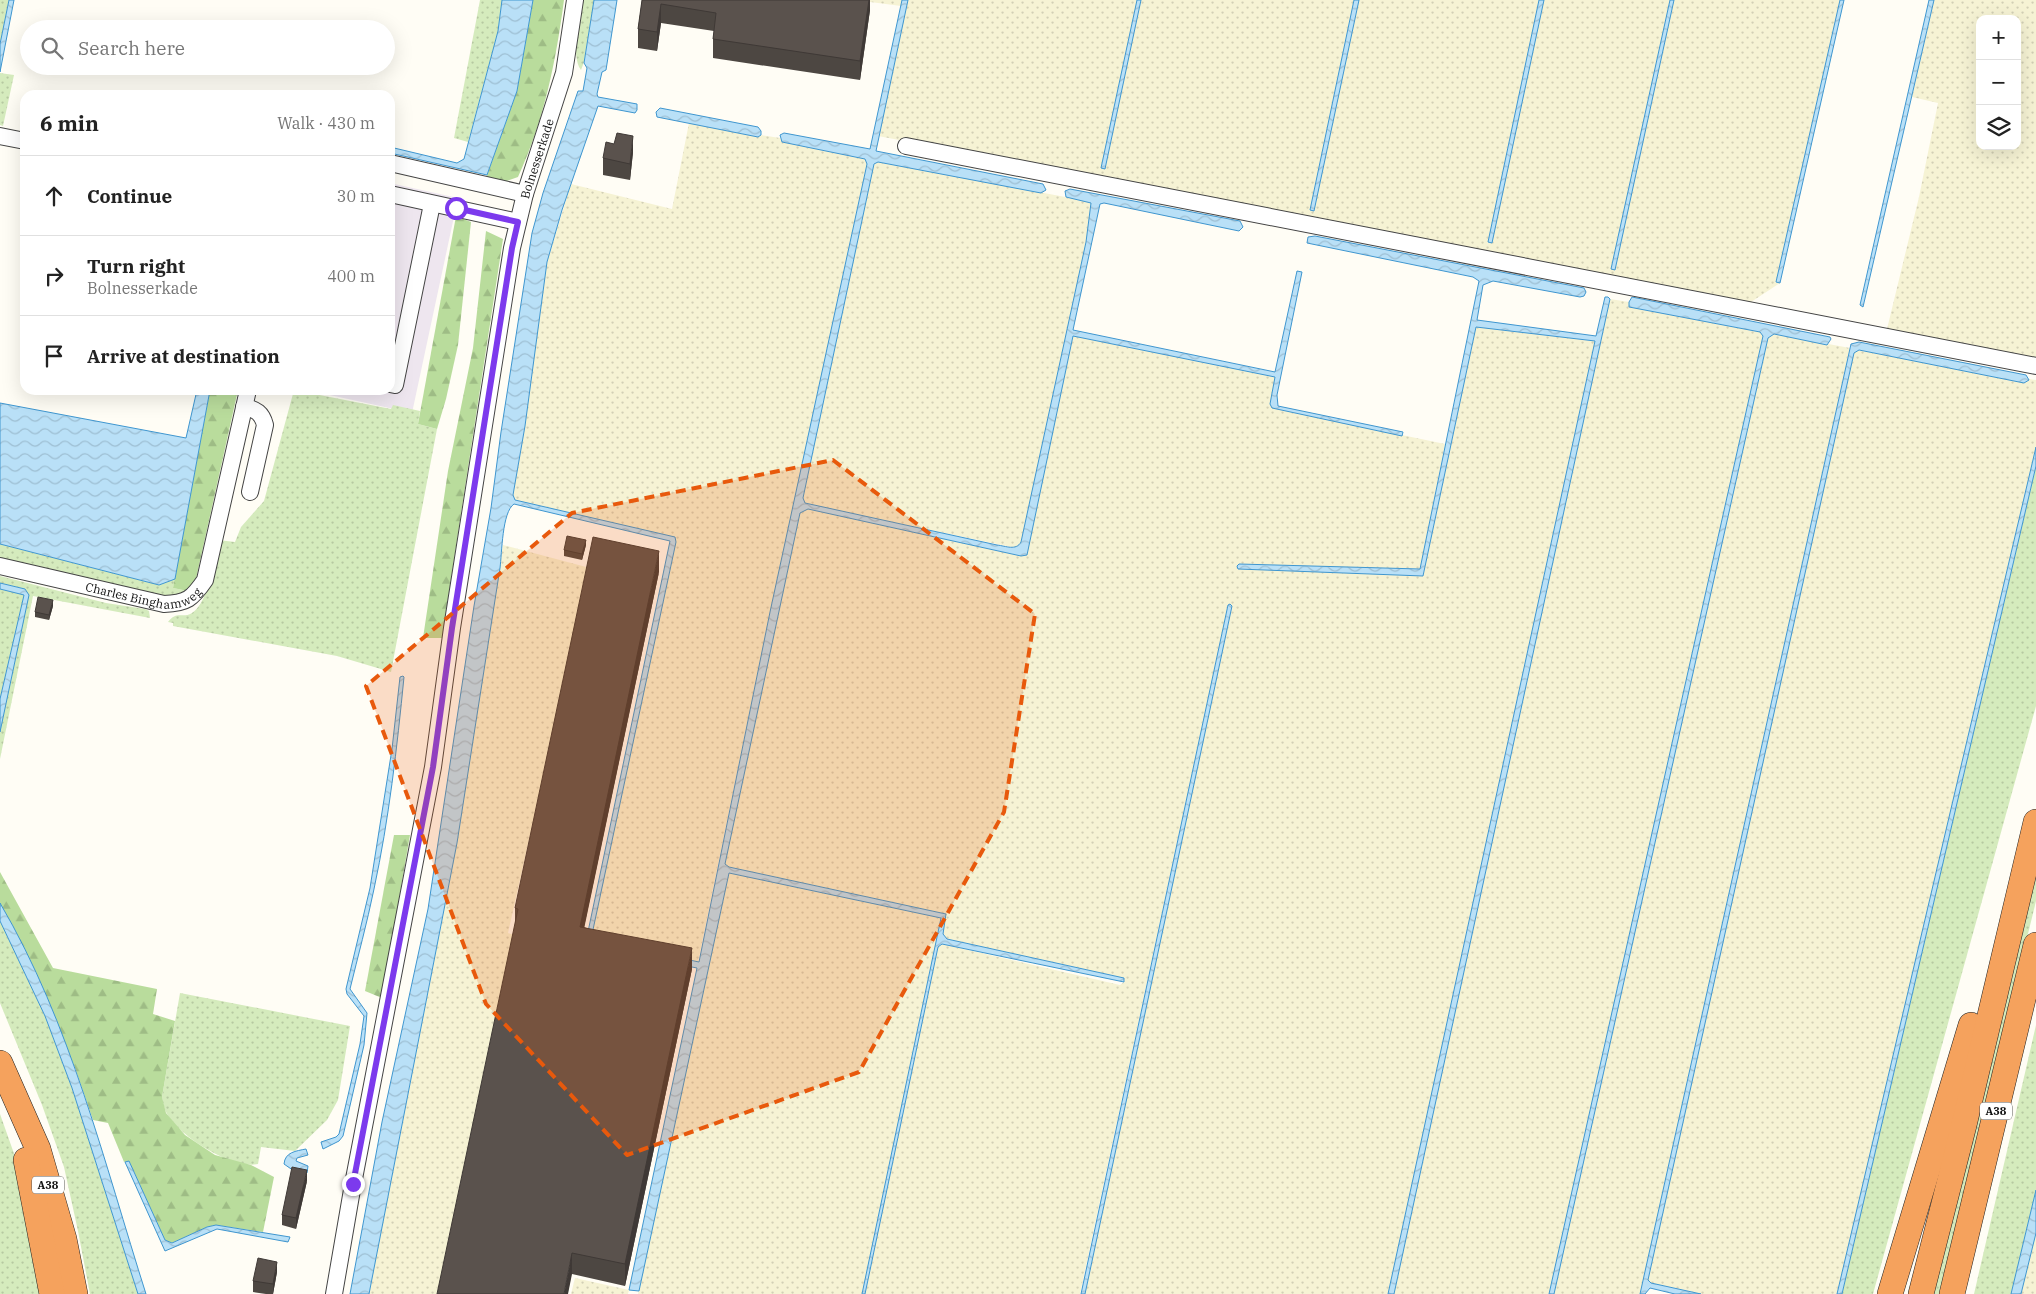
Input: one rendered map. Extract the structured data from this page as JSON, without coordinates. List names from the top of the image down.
{
  "streets": {
    "highway": ["A38"],
    "street": ["Bolnesserkade", "Charles Binghamweg"]
  },
  "page": {
    "map_buttons": ["+", "−"],
    "search": "Search here",
    "heading": ["6 min", "Walk · 430 m"],
    "list": [
      ["Continue", "30 m"],
      ["Turn right", "Bolnesserkade", "400 m"],
      "Arrive at destination"
    ]
  }
}
